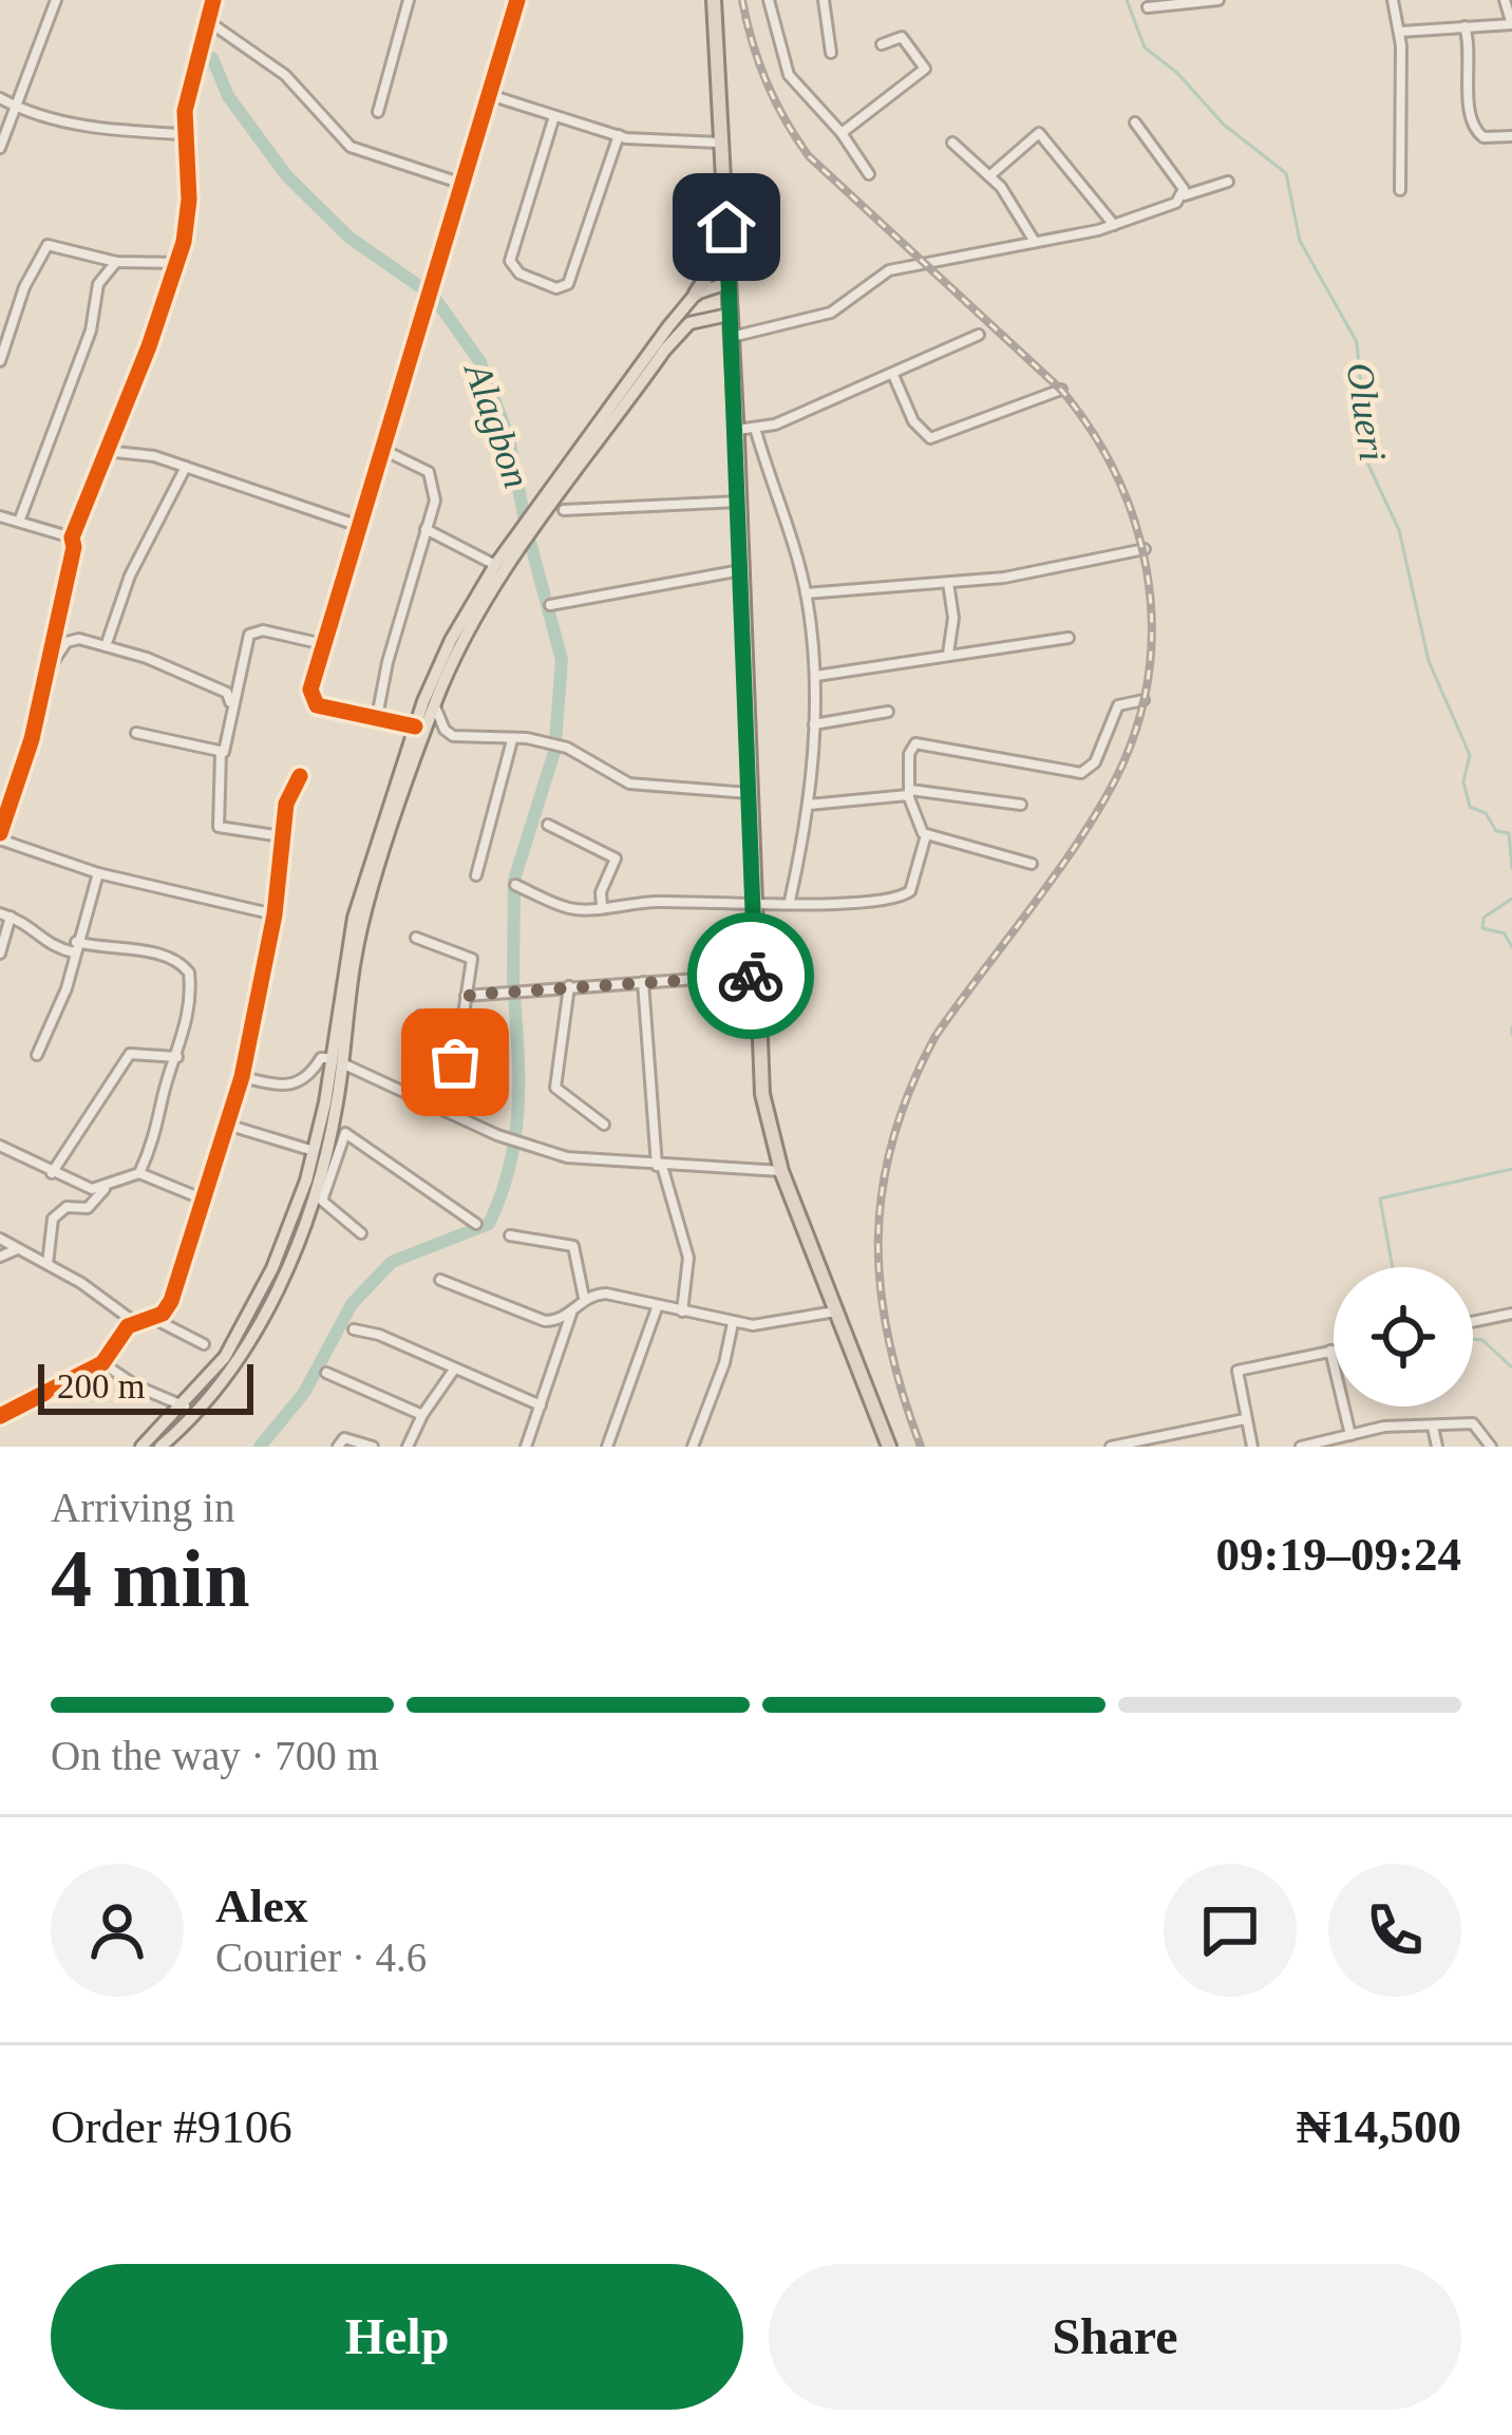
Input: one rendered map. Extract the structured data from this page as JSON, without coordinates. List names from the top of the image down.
{
  "water": ["Olueri", "Alagbon"],
  "scale_bar": "200 m",
  "page": {
    "scale": "200 m",
    "heading": ["4 min", "Arriving in", "09:19–09:24"],
    "panel": [
      "Alex",
      "Courier · 4.6",
      "Order #9106",
      "₦14,500"
    ],
    "bar": "On the way · 700 m",
    "buttons": ["Help", "Share"]
  }
}
